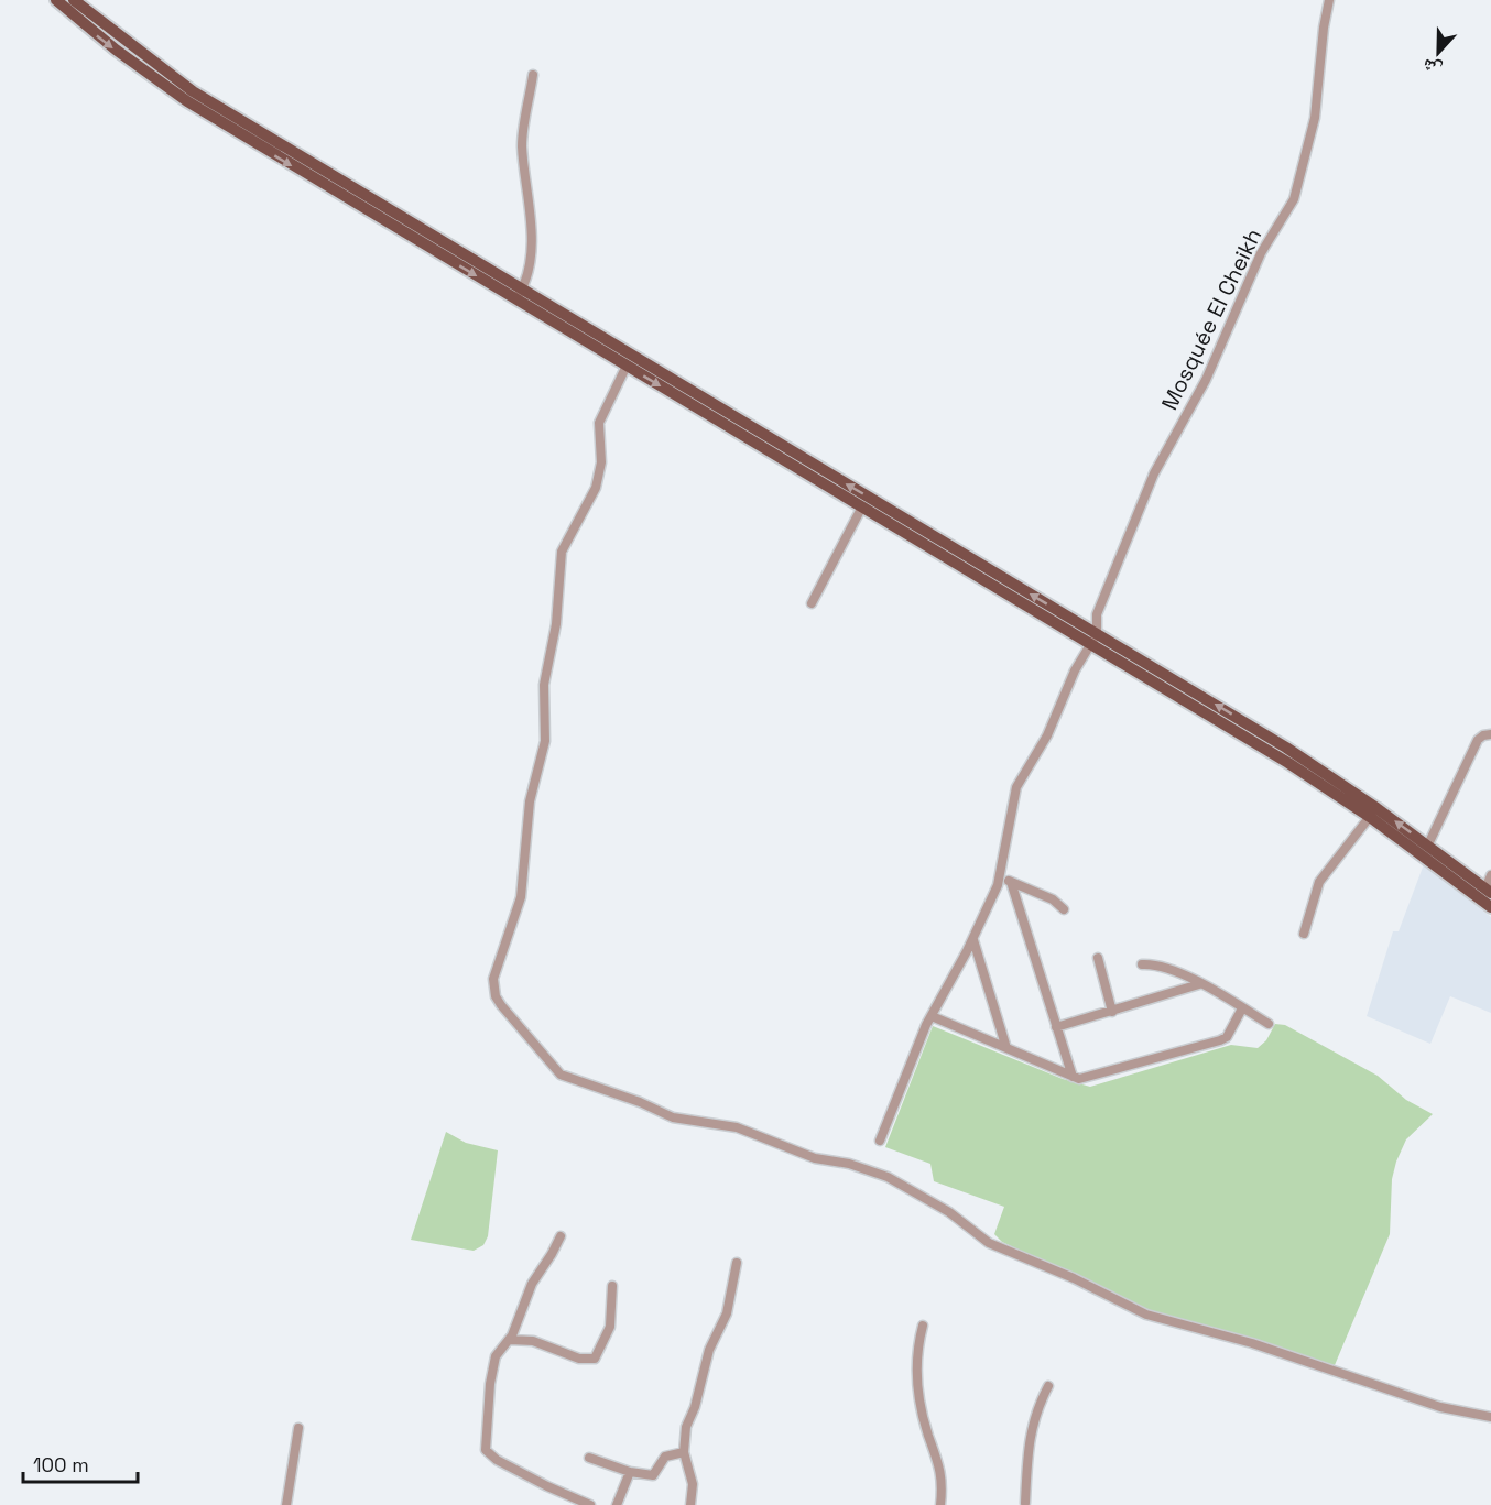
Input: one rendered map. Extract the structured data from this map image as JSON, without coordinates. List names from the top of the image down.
{
  "streets": {
    "street": ["Mosquée El Cheikh"]
  },
  "scale_bar": "100 m",
  "north": "bottom"
}
